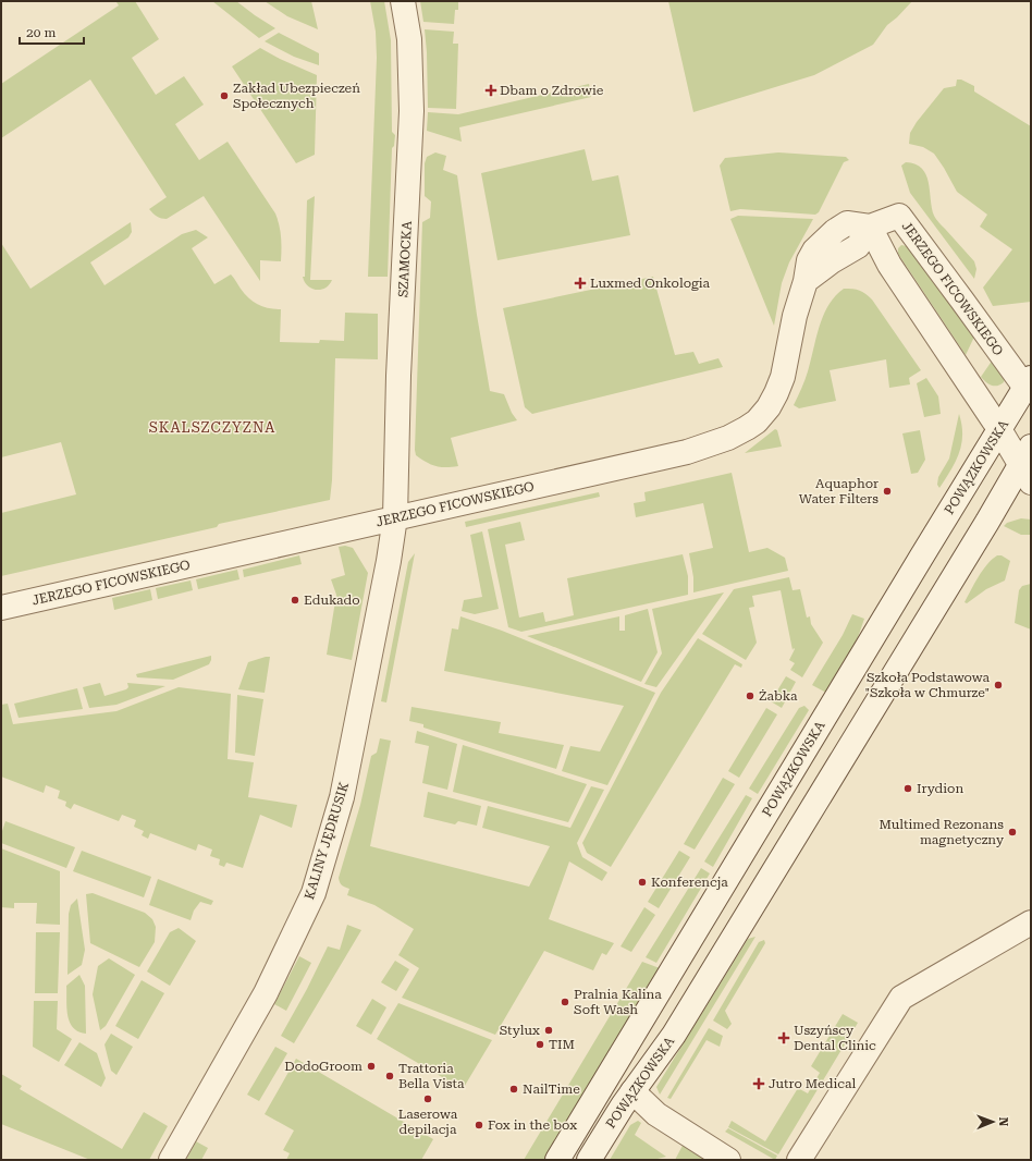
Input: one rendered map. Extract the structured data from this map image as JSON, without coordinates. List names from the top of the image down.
{
  "streets": {
    "street": [
      "SZAMOCKA",
      "JERZEGO FICOWSKIEGO",
      "POWĄZKOWSKA",
      "KALINY JĘDRUSIK"
    ]
  },
  "crossings": [
    ["SZAMOCKA", "JERZEGO FICOWSKIEGO"],
    ["SZAMOCKA", "KALINY JĘDRUSIK"],
    ["JERZEGO FICOWSKIEGO", "POWĄZKOWSKA"],
    ["JERZEGO FICOWSKIEGO", "KALINY JĘDRUSIK"]
  ],
  "districts": ["SKALSZCZYZNA"],
  "places": {
    "health": [
      "Dbam o Zdrowie",
      "Luxmed Onkologia",
      "Uszyńscy Dental Clinic",
      "Jutro Medical"
    ],
    "other": [
      "Zakład Ubezpieczeń Społecznych",
      "Aquaphor Water Filters",
      "Edukado",
      "Szkoła Podstawowa \"Szkoła w Chmurze\"",
      "Żabka",
      "Irydion",
      "Multimed Rezonans magnetyczny",
      "Konferencja",
      "Pralnia Kalina Soft Wash",
      "Stylux",
      "TIM",
      "DodoGroom",
      "Trattoria Bella Vista",
      "NailTime",
      "Laserowa depilacja",
      "Fox in the box"
    ]
  },
  "scale_bar": "20 m",
  "north": "right"
}
